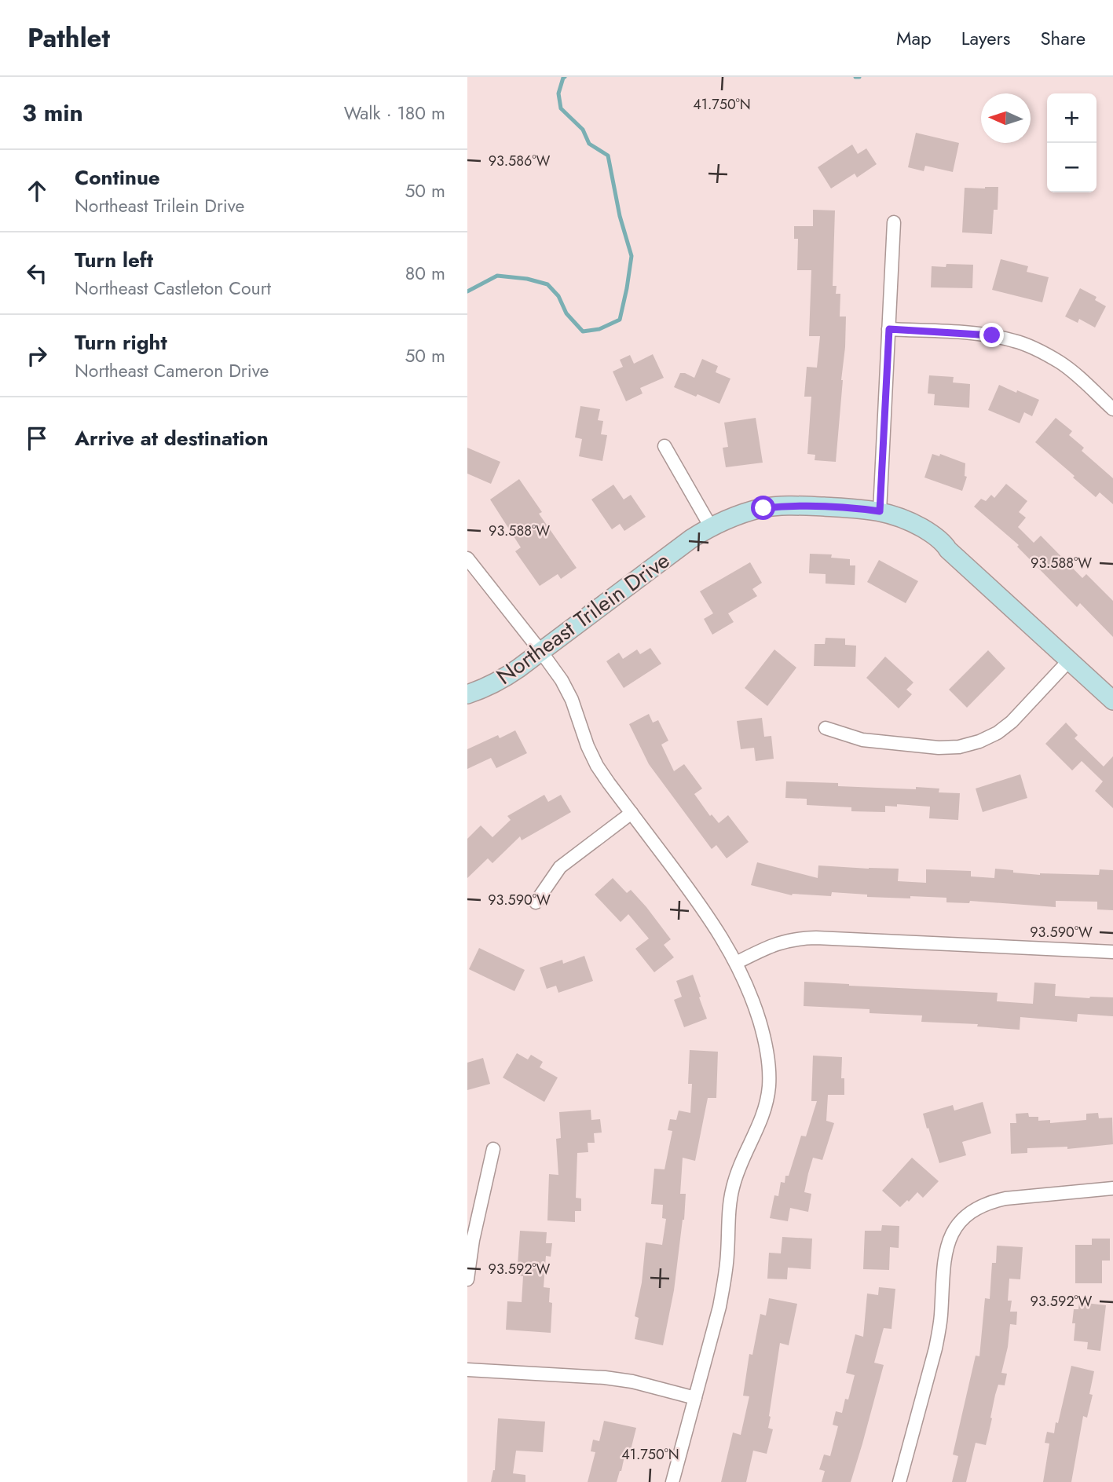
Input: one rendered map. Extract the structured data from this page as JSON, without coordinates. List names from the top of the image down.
{
  "streets": {
    "street": ["Northeast Trilein Drive"]
  },
  "north": "left",
  "page": {
    "header": "Pathlet",
    "nav": ["Map", "Layers", "Share"],
    "heading": ["3 min", "Walk · 180 m"],
    "map_buttons": ["+", "−"],
    "list": [
      ["Continue", "Northeast Trilein Drive", "50 m"],
      ["Turn left", "Northeast Castleton Court", "80 m"],
      ["Turn right", "Northeast Cameron Drive", "50 m"],
      "Arrive at destination"
    ]
  },
  "coordinates": [
    "41.750°N",
    "93.586°W",
    "93.588°W",
    "93.590°W",
    "93.592°W"
  ]
}
